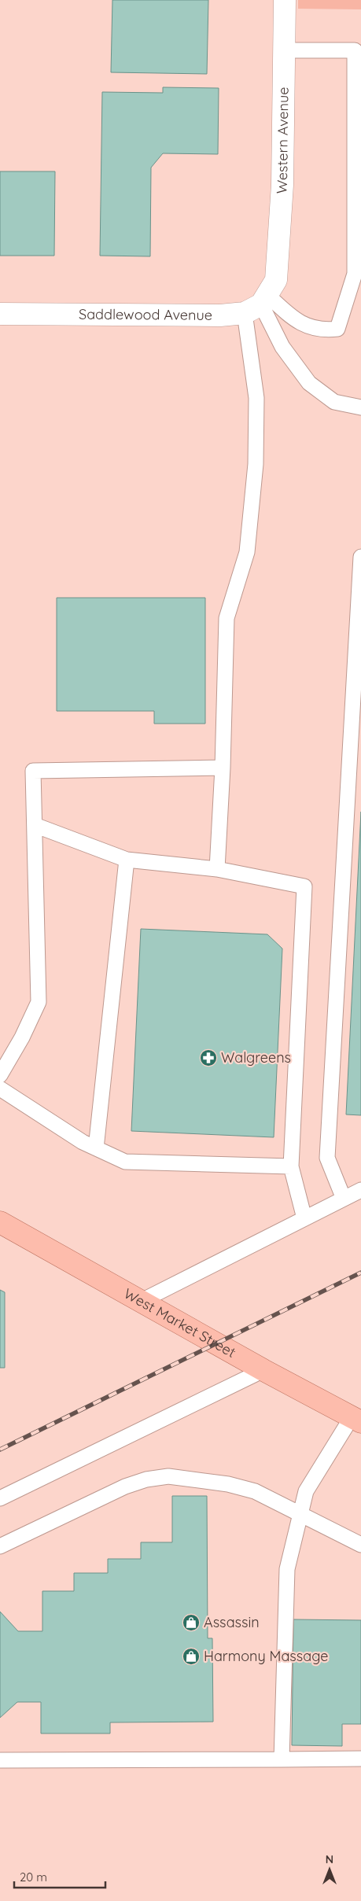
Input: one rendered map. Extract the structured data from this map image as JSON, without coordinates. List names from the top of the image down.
{
  "streets": {
    "main road": ["West Market Street"],
    "street": ["Western Avenue", "Saddlewood Avenue"]
  },
  "crossings": [
    ["Western Avenue", "Saddlewood Avenue"]
  ],
  "places": {
    "pharmacy": ["Walgreens"],
    "shop": ["Assassin", "Harmony Massage"]
  },
  "scale_bar": "20 m",
  "north": "top"
}
